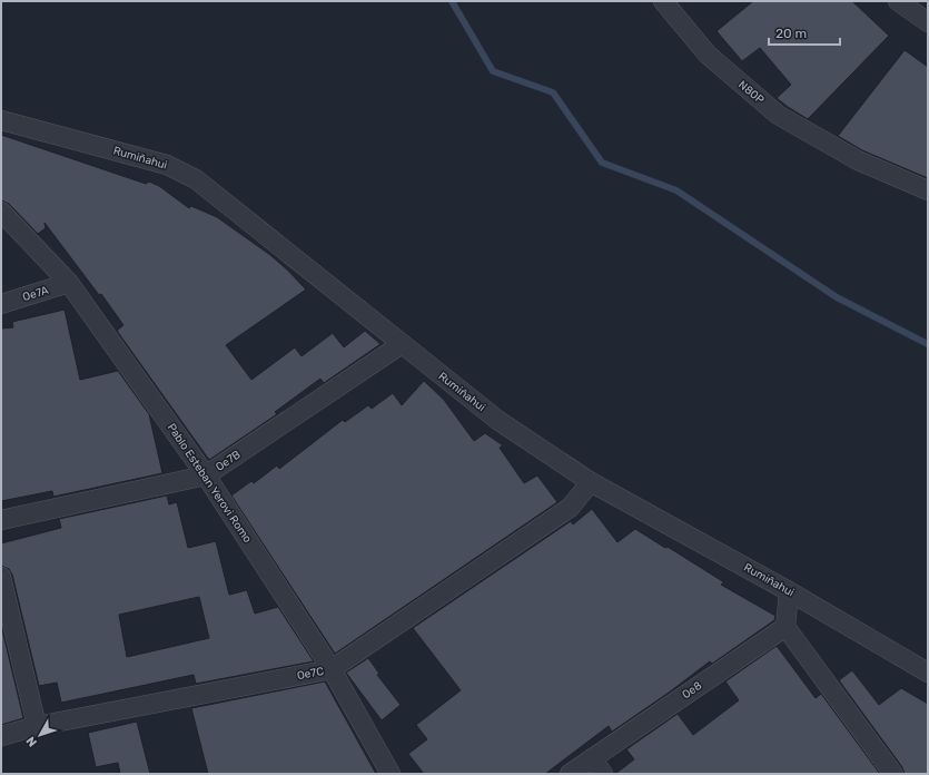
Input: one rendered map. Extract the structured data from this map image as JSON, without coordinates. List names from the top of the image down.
{
  "streets": {
    "street": [
      "N80P",
      "Rumiñahui",
      "Oe7A",
      "Oe7B",
      "Pablo Esteban Yerovi Romo",
      "Oe7C",
      "Oe8"
    ]
  },
  "crossings": [
    ["Rumiñahui", "Oe7B"],
    ["Rumiñahui", "Oe7C"],
    ["Oe7A", "Pablo Esteban Yerovi Romo"],
    ["Oe7B", "Pablo Esteban Yerovi Romo"],
    ["Pablo Esteban Yerovi Romo", "Oe7C"]
  ],
  "scale_bar": "20 m",
  "north": "bottom left"
}
